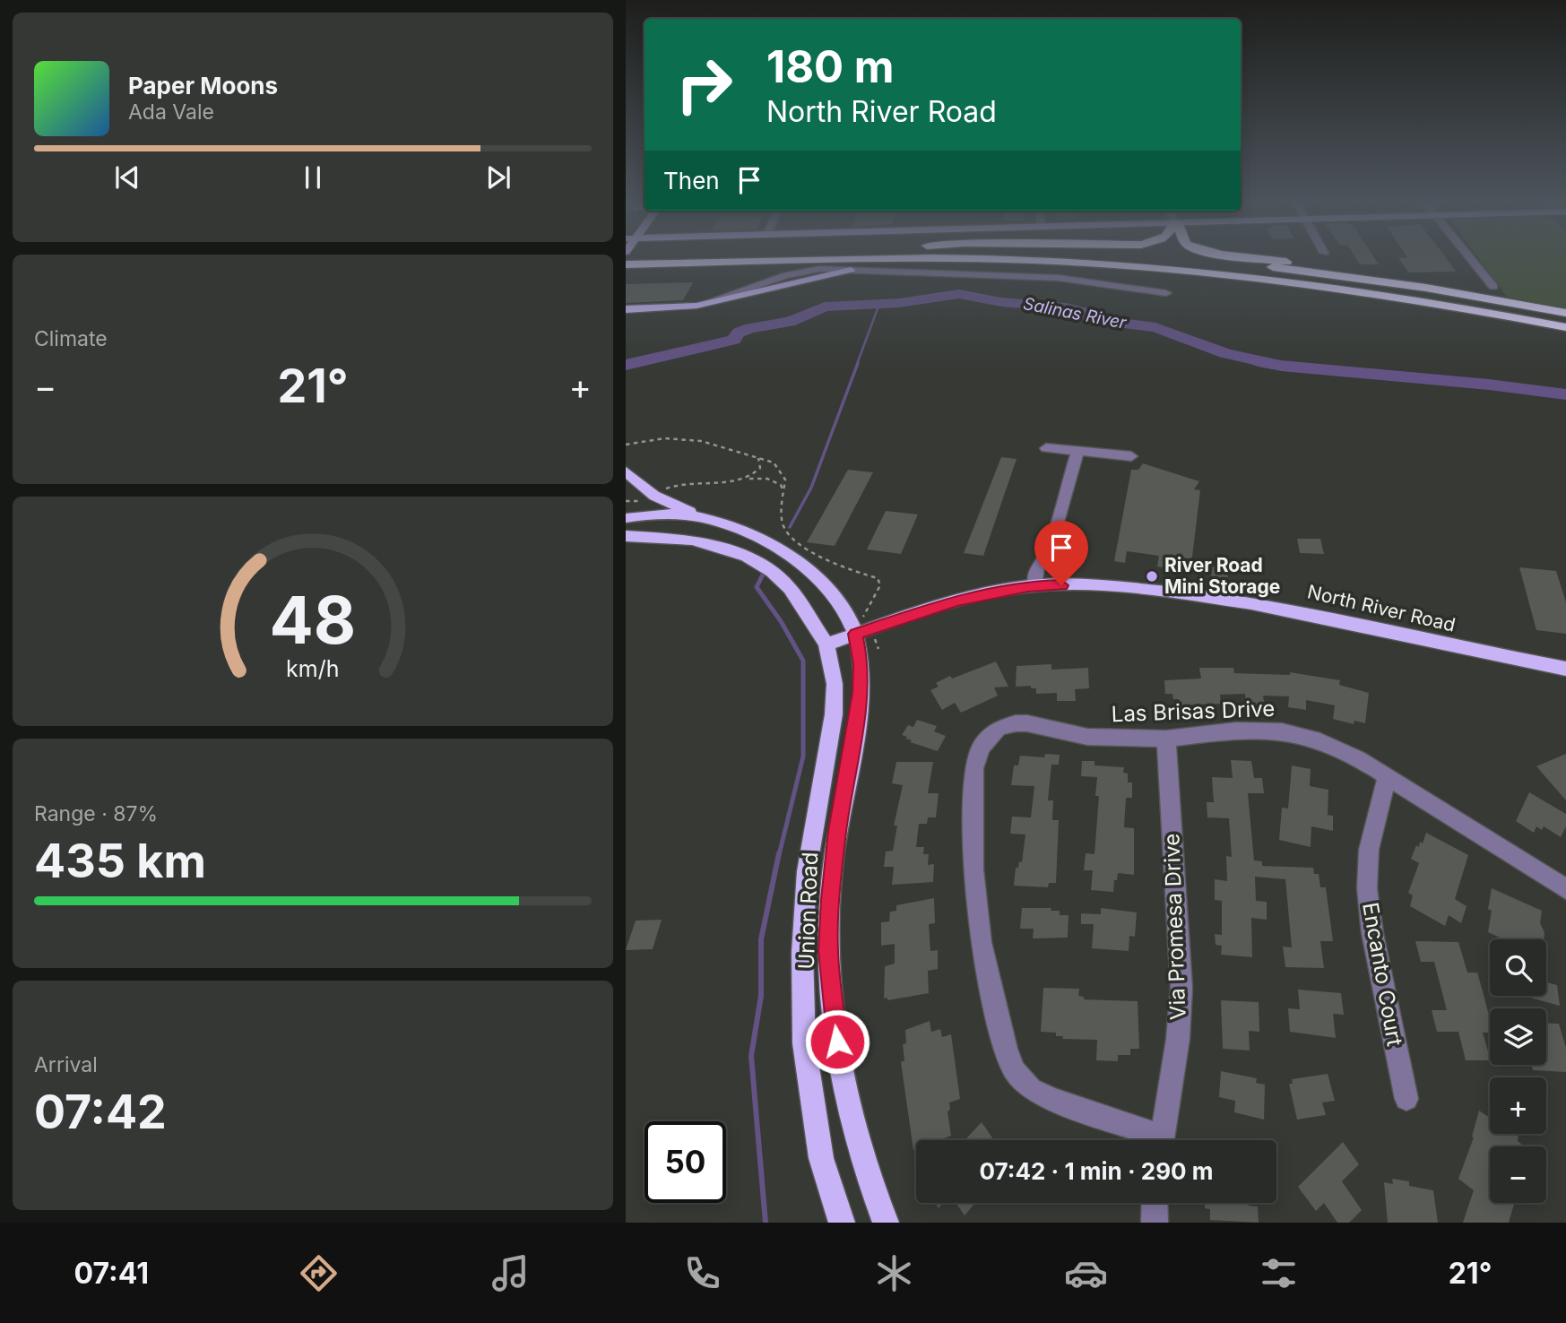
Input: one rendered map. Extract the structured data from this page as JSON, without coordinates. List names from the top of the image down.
{
  "streets": {
    "main road": ["North River Road", "Union Road"],
    "street": ["Las Brisas Drive", "Via Promesa Drive", "Encanto Court"]
  },
  "crossings": [
    ["North River Road", "Union Road"],
    ["Las Brisas Drive", "Via Promesa Drive"],
    ["Las Brisas Drive", "Encanto Court"]
  ],
  "water": ["Salinas River"],
  "places": ["River Road Mini Storage"],
  "page": {
    "turn": ["180 m", "North River Road"],
    "song": ["Paper Moons", "Ada Vale"],
    "then": "Then",
    "tile": [
      "Climate",
      ["Range · 87%", "435 km"],
      ["Arrival", "07:42"]
    ],
    "heat": ["−", "21°", "+"],
    "map_buttons": ["+", "−"],
    "limit": "50",
    "trip": "07:42 · 1 min · 290 m",
    "tabs": ["07:41", "21°"],
    "gauge": ["48", "km/h"]
  }
}
